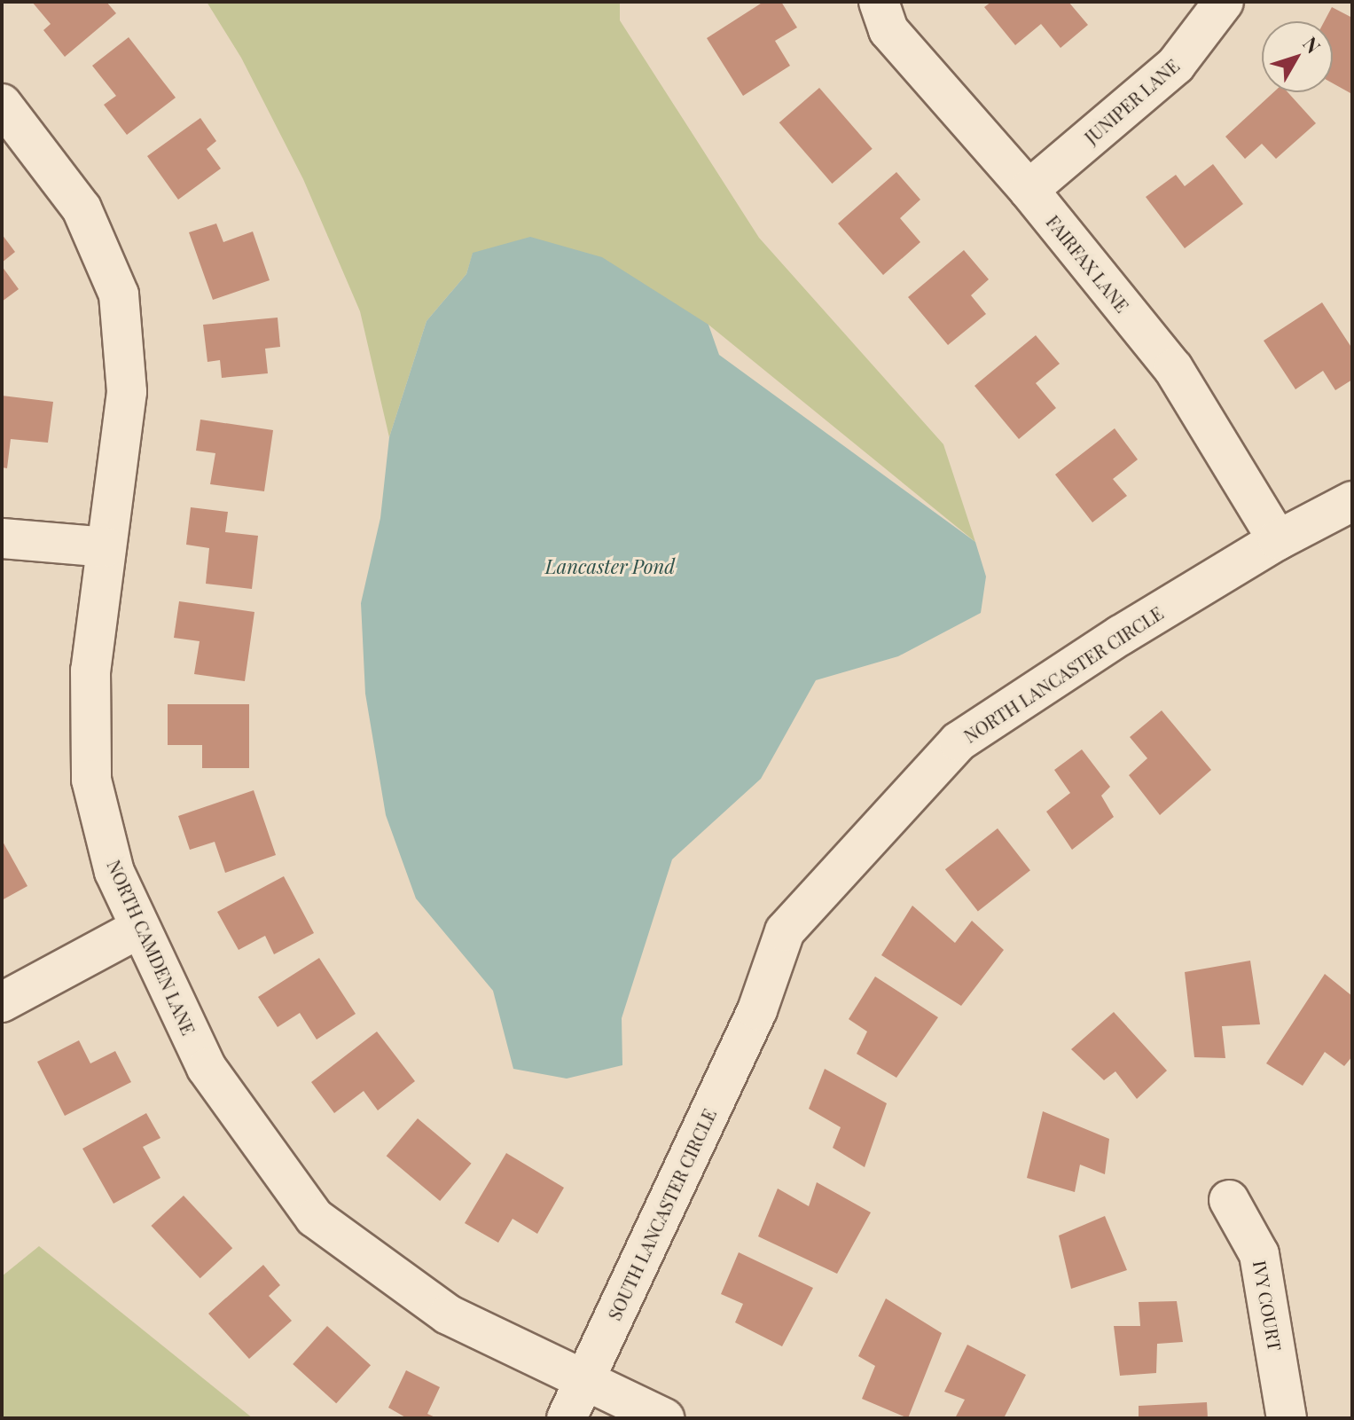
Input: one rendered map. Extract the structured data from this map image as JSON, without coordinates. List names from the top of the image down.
{
  "streets": {
    "street": [
      "JUNIPER LANE",
      "FAIRFAX LANE",
      "NORTH LANCASTER CIRCLE",
      "NORTH CAMDEN LANE",
      "SOUTH LANCASTER CIRCLE",
      "IVY COURT"
    ]
  },
  "crossings": [
    ["JUNIPER LANE", "FAIRFAX LANE"],
    ["FAIRFAX LANE", "NORTH LANCASTER CIRCLE"],
    ["NORTH LANCASTER CIRCLE", "SOUTH LANCASTER CIRCLE"],
    ["NORTH CAMDEN LANE", "SOUTH LANCASTER CIRCLE"]
  ],
  "water": ["Lancaster Pond"],
  "north": "top right"
}
